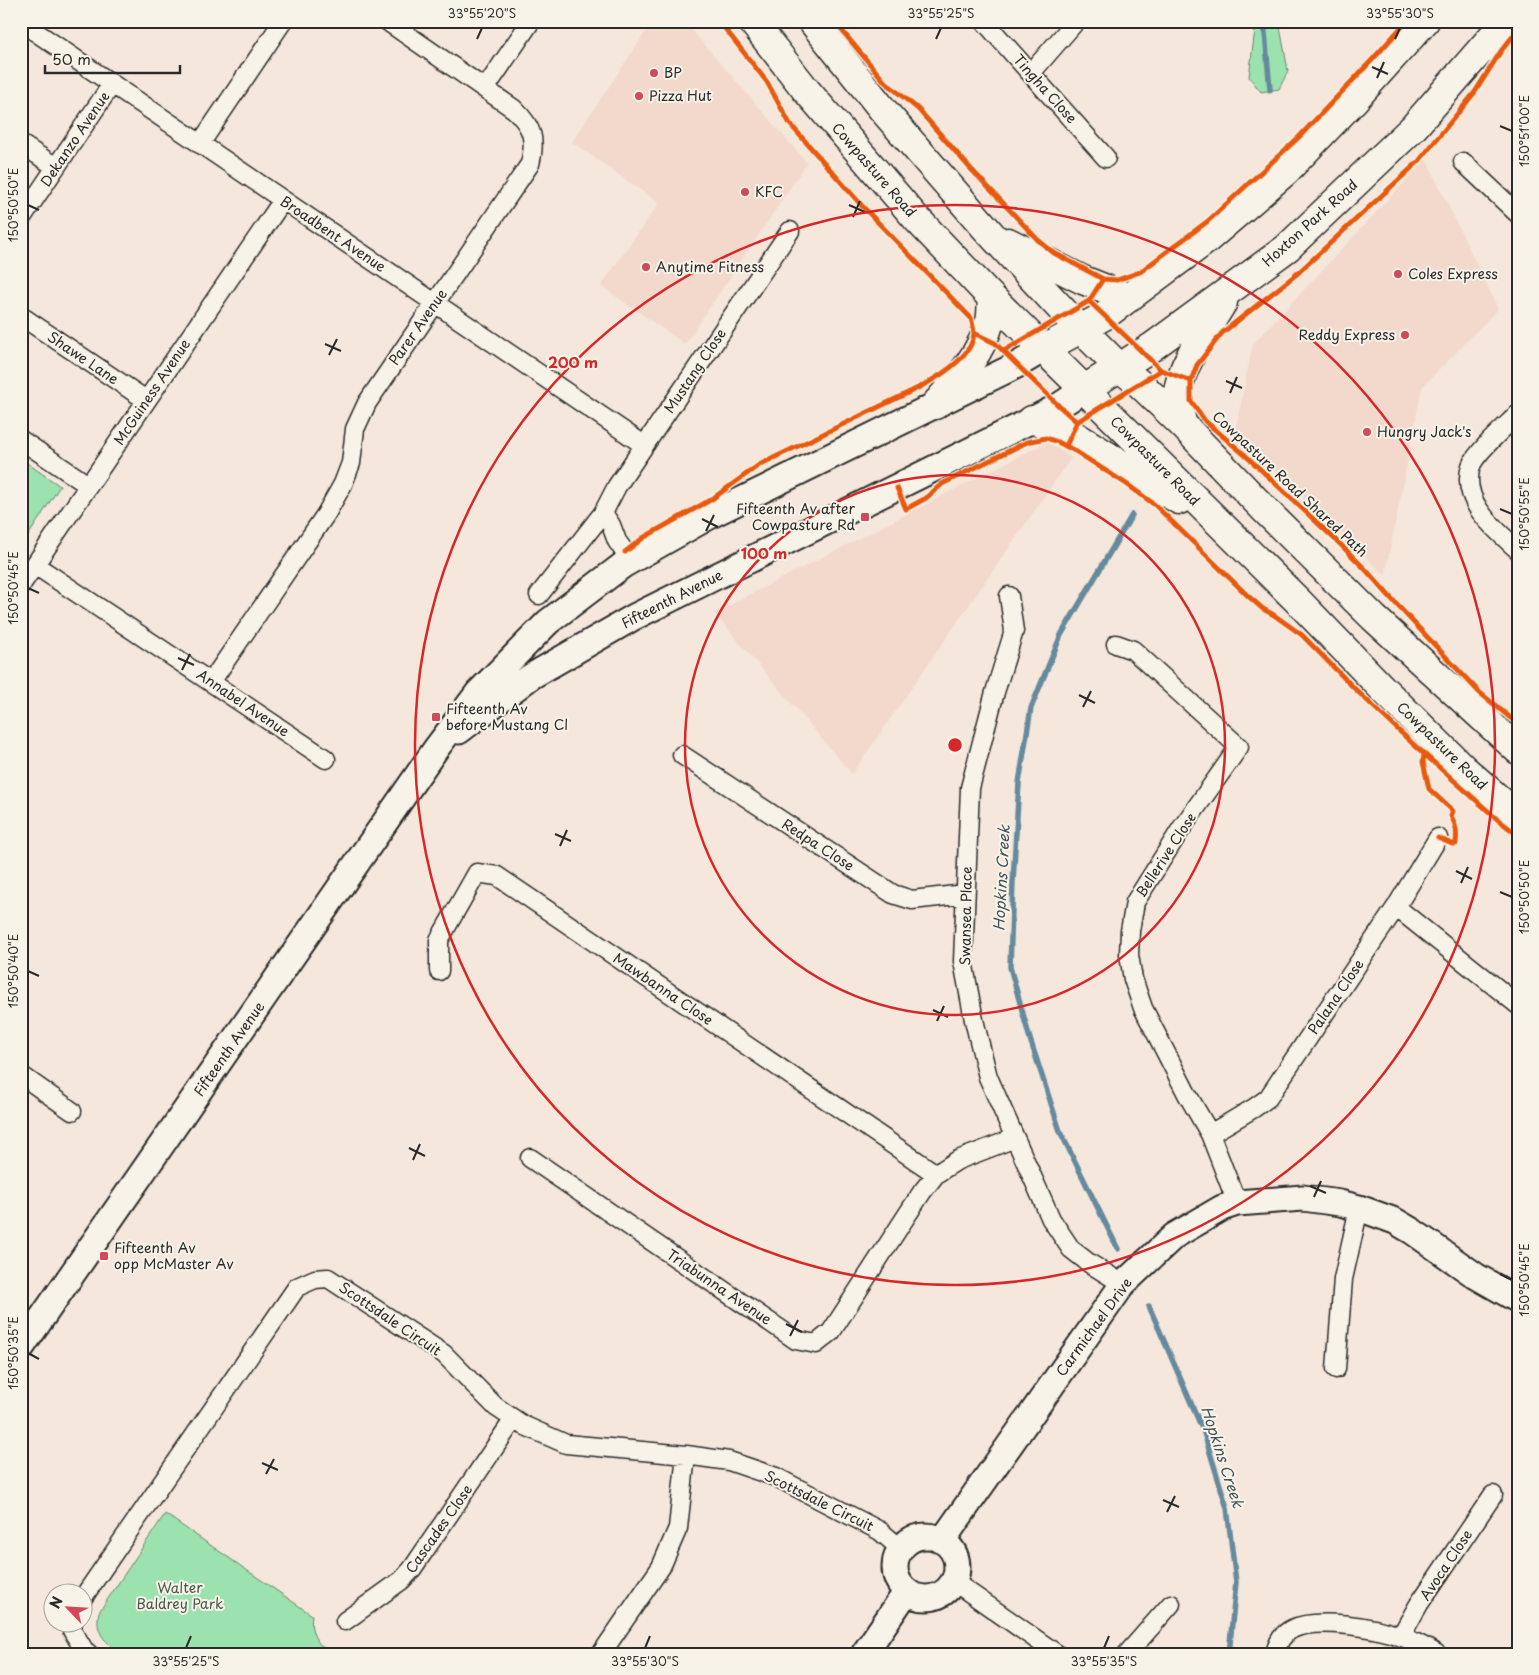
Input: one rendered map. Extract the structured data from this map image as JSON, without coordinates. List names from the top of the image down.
{
  "streets": {
    "main road": [
      "Cowpasture Road",
      "Hoxton Park Road",
      "Fifteenth Avenue",
      "Carmichael Drive"
    ],
    "street": [
      "Tingha Close",
      "Dekanzo Avenue",
      "Broadbent Avenue",
      "Parer Avenue",
      "Shawe Lane",
      "Mustang Close",
      "McGuiness Avenue",
      "Annabel Avenue",
      "Redpa Close",
      "Bellerive Close",
      "Swansea Place",
      "Mawbanna Close",
      "Palana Close",
      "Triabunna Avenue",
      "Scottsdale Circuit",
      "Cascades Close",
      "Avoca Close"
    ],
    "cycle path": ["Cowpasture Road Shared Path"]
  },
  "crossings": [
    ["Dekanzo Avenue", "Broadbent Avenue"],
    ["Cowpasture Road", "Hoxton Park Road"],
    ["Cowpasture Road", "Fifteenth Avenue"],
    ["Hoxton Park Road", "Fifteenth Avenue"],
    ["Broadbent Avenue", "Parer Avenue"],
    ["Broadbent Avenue", "Mustang Close"],
    ["Broadbent Avenue", "McGuiness Avenue"],
    ["Parer Avenue", "Annabel Avenue"],
    ["Shawe Lane", "McGuiness Avenue"],
    ["McGuiness Avenue", "Annabel Avenue"],
    ["Redpa Close", "Swansea Place"],
    ["Bellerive Close", "Palana Close"],
    ["Bellerive Close", "Carmichael Drive"],
    ["Swansea Place", "Triabunna Avenue"],
    ["Swansea Place", "Carmichael Drive"],
    ["Mawbanna Close", "Triabunna Avenue"],
    ["Scottsdale Circuit", "Carmichael Drive"],
    ["Scottsdale Circuit", "Cascades Close"]
  ],
  "water": ["Hopkins Creek"],
  "parks": ["Walter Baldrey Park"],
  "places": {
    "other": [
      "BP",
      "Pizza Hut",
      "KFC",
      "Anytime Fitness",
      "Coles Express",
      "Reddy Express",
      "Hungry Jack's"
    ],
    "transit": ["Fifteenth Av after Cowpasture Rd", "Fifteenth Av before Mustang Cl", "Fifteenth Av opp McMaster Av"]
  },
  "scale_bar": "50 m",
  "north": "top left",
  "coordinates": [
    "33°55'20\"S",
    "33°55'25\"S",
    "33°55'30\"S",
    "150°51'00\"E",
    "150°50'50\"E",
    "150°50'55\"E",
    "150°50'45\"E",
    "150°50'40\"E",
    "150°50'35\"E",
    "33°55'35\"S"
  ],
  "rings": ["200 m", "100 m"]
}
